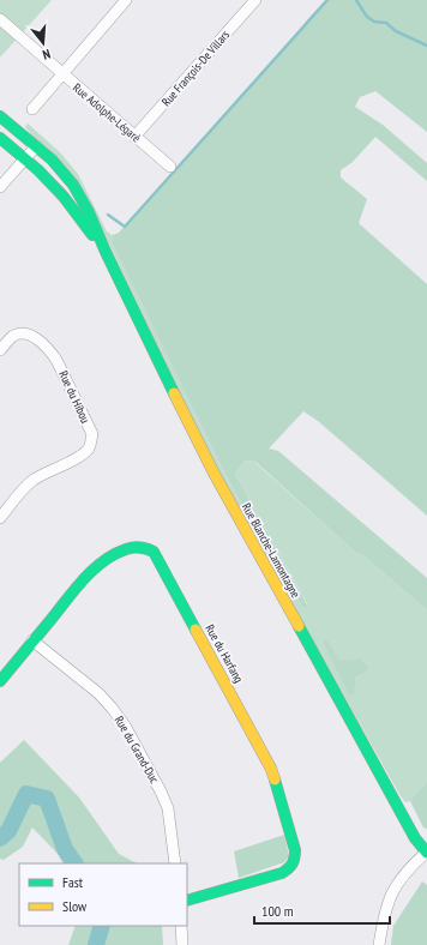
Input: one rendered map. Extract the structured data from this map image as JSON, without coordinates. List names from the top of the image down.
{
  "streets": {
    "street": [
      "Rue François-De Villars",
      "Rue Adolphe-Légaré",
      "Rue du Hibou",
      "Rue Blanche-Lamontagne",
      "Rue du Harfang",
      "Rue du Grand-Duc"
    ]
  },
  "crossings": [
    ["Rue François-De Villars", "Rue Adolphe-Légaré"],
    ["Rue du Harfang", "Rue du Grand-Duc"]
  ],
  "legend": ["Fast", "Slow"],
  "scale_bar": "100 m",
  "north": "bottom"
}
